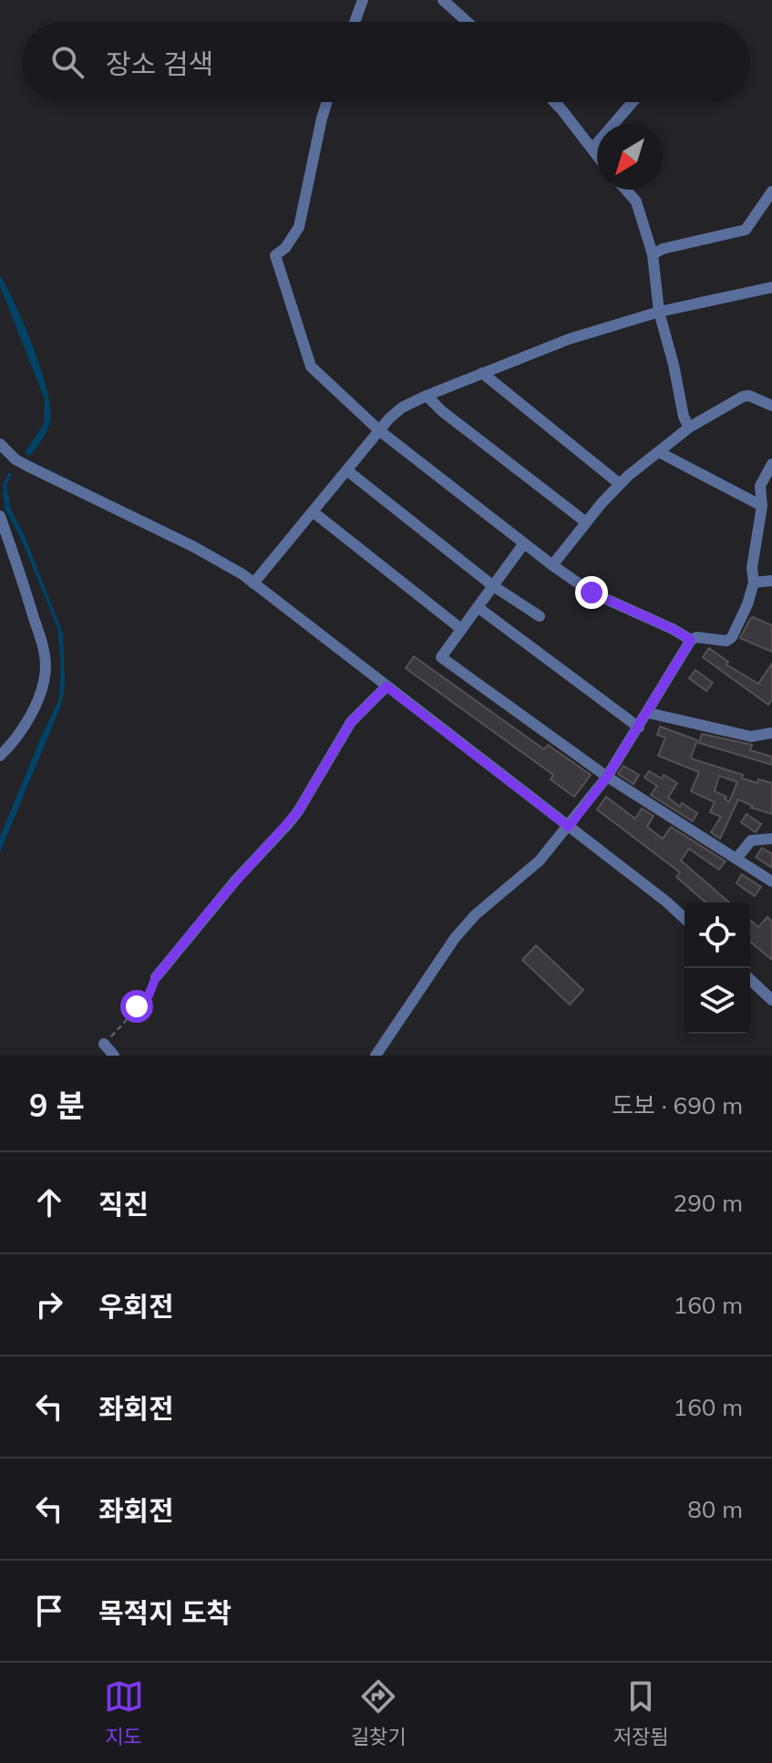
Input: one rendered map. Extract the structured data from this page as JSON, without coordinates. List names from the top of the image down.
{
  "north": "bottom left",
  "page": {
    "search": "장소 검색",
    "heading": ["9 분", "도보 · 690 m"],
    "list": [
      ["직진", "290 m"],
      ["우회전", "160 m"],
      ["좌회전", "160 m"],
      ["좌회전", "80 m"],
      "목적지 도착"
    ],
    "nav": ["지도", "길찾기", "저장됨"]
  }
}
